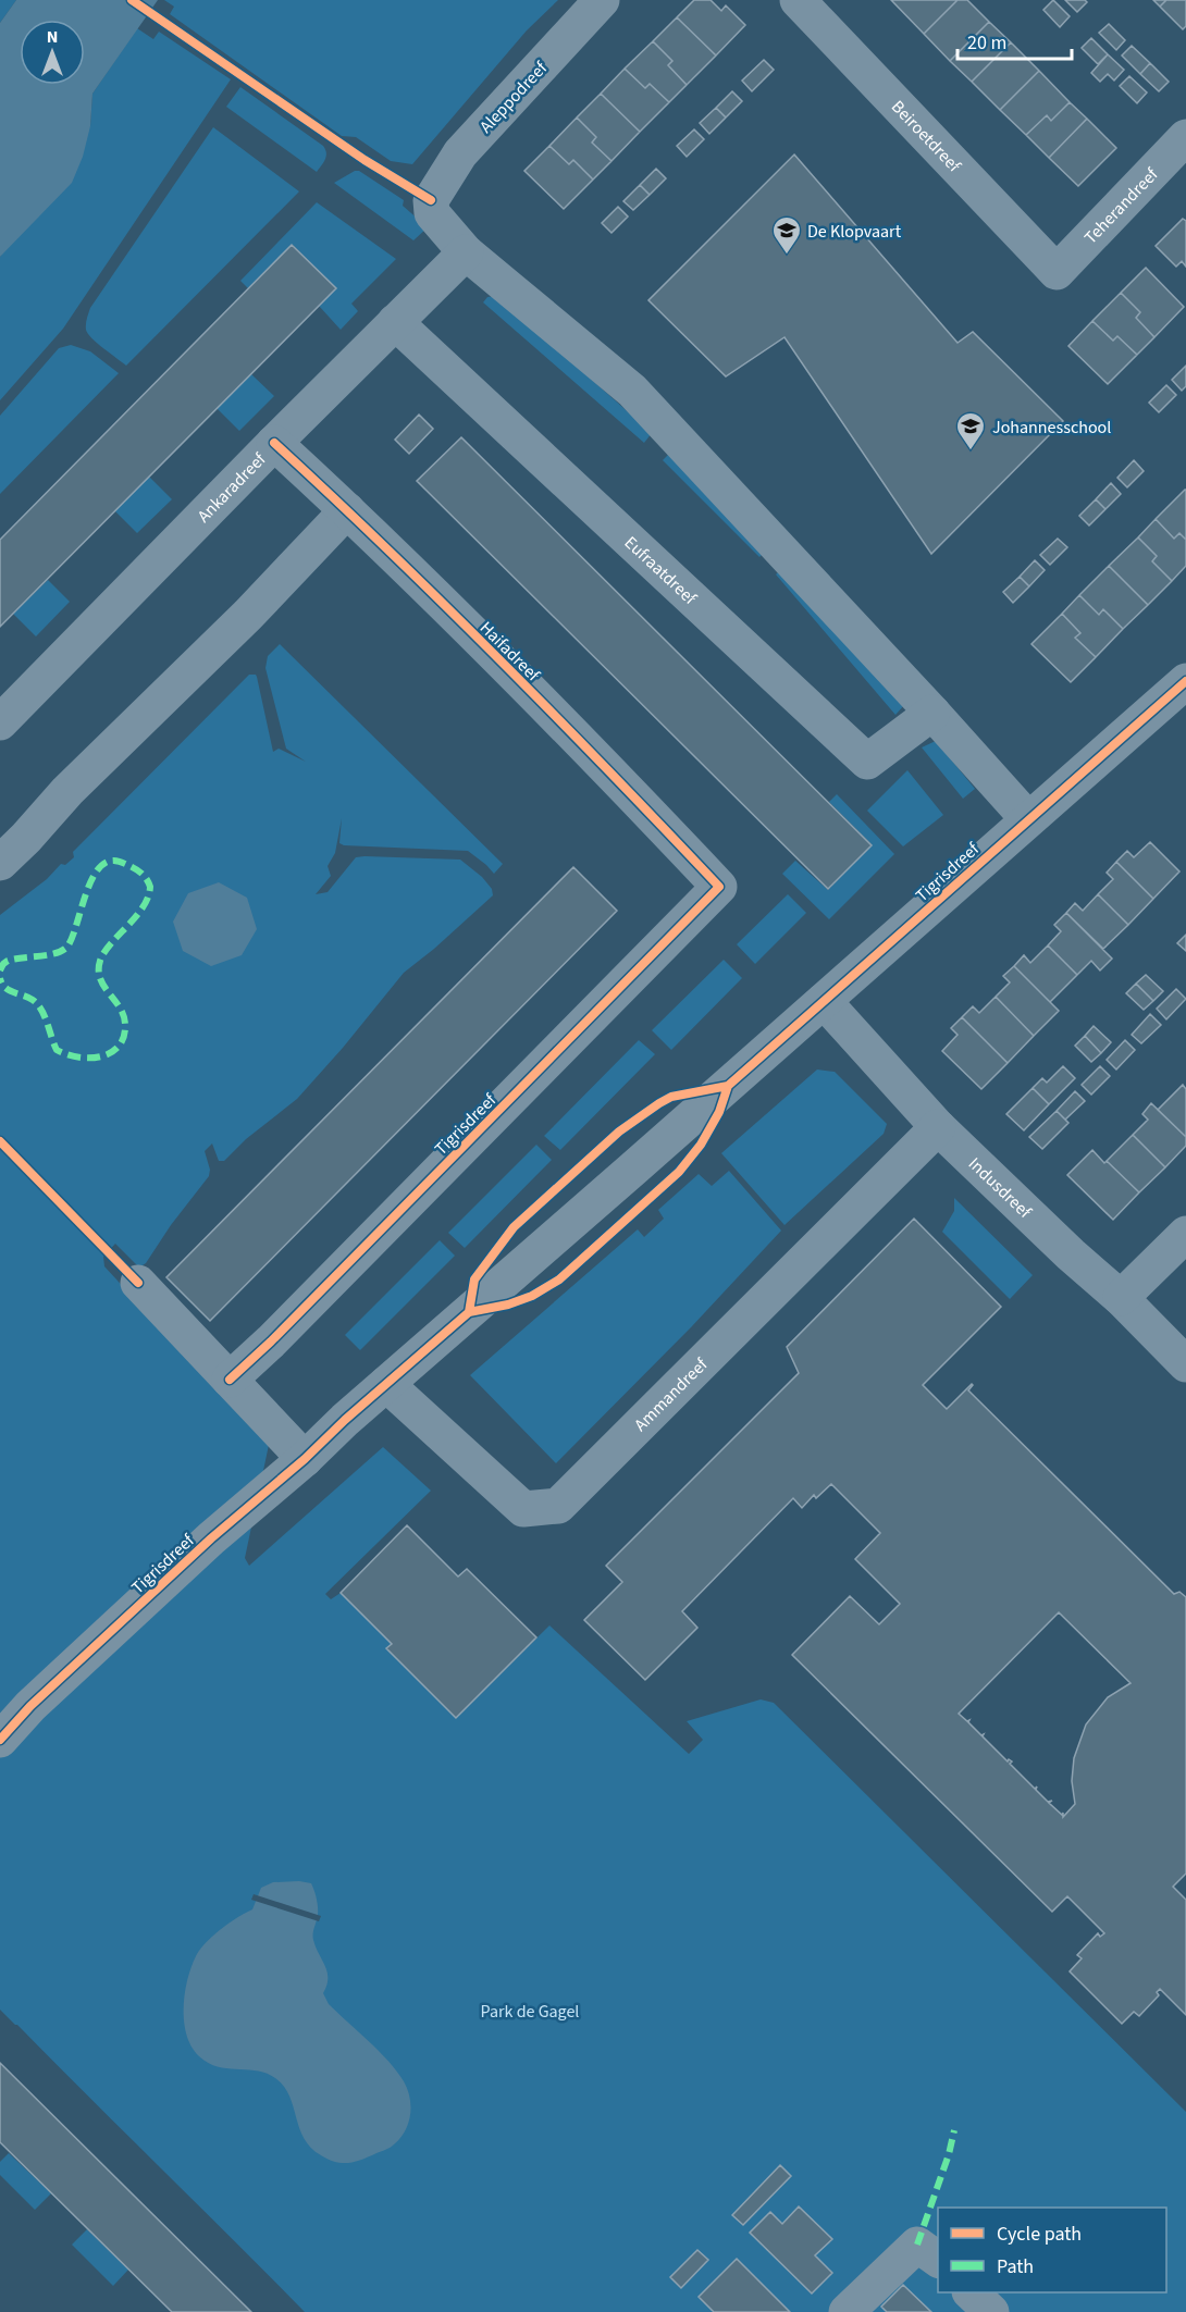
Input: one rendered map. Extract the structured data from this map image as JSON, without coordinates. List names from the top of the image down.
{
  "streets": {
    "street": [
      "Aleppodreef",
      "Beiroetdreef",
      "Teherandreef",
      "Ankaradreef",
      "Eufraatdreef",
      "Haifadreef",
      "Tigrisdreef",
      "Indusdreef",
      "Ammandreef"
    ]
  },
  "crossings": [
    ["Aleppodreef", "Ankaradreef"],
    ["Beiroetdreef", "Teherandreef"],
    ["Ankaradreef", "Eufraatdreef"],
    ["Ankaradreef", "Haifadreef"],
    ["Haifadreef", "Tigrisdreef"],
    ["Tigrisdreef", "Indusdreef"],
    ["Tigrisdreef", "Ammandreef"],
    ["Indusdreef", "Ammandreef"]
  ],
  "parks": ["Park de Gagel"],
  "places": {
    "school or university": ["De Klopvaart", "Johannesschool"]
  },
  "legend": ["Cycle path", "Path"],
  "scale_bar": "20 m",
  "north": "top"
}
